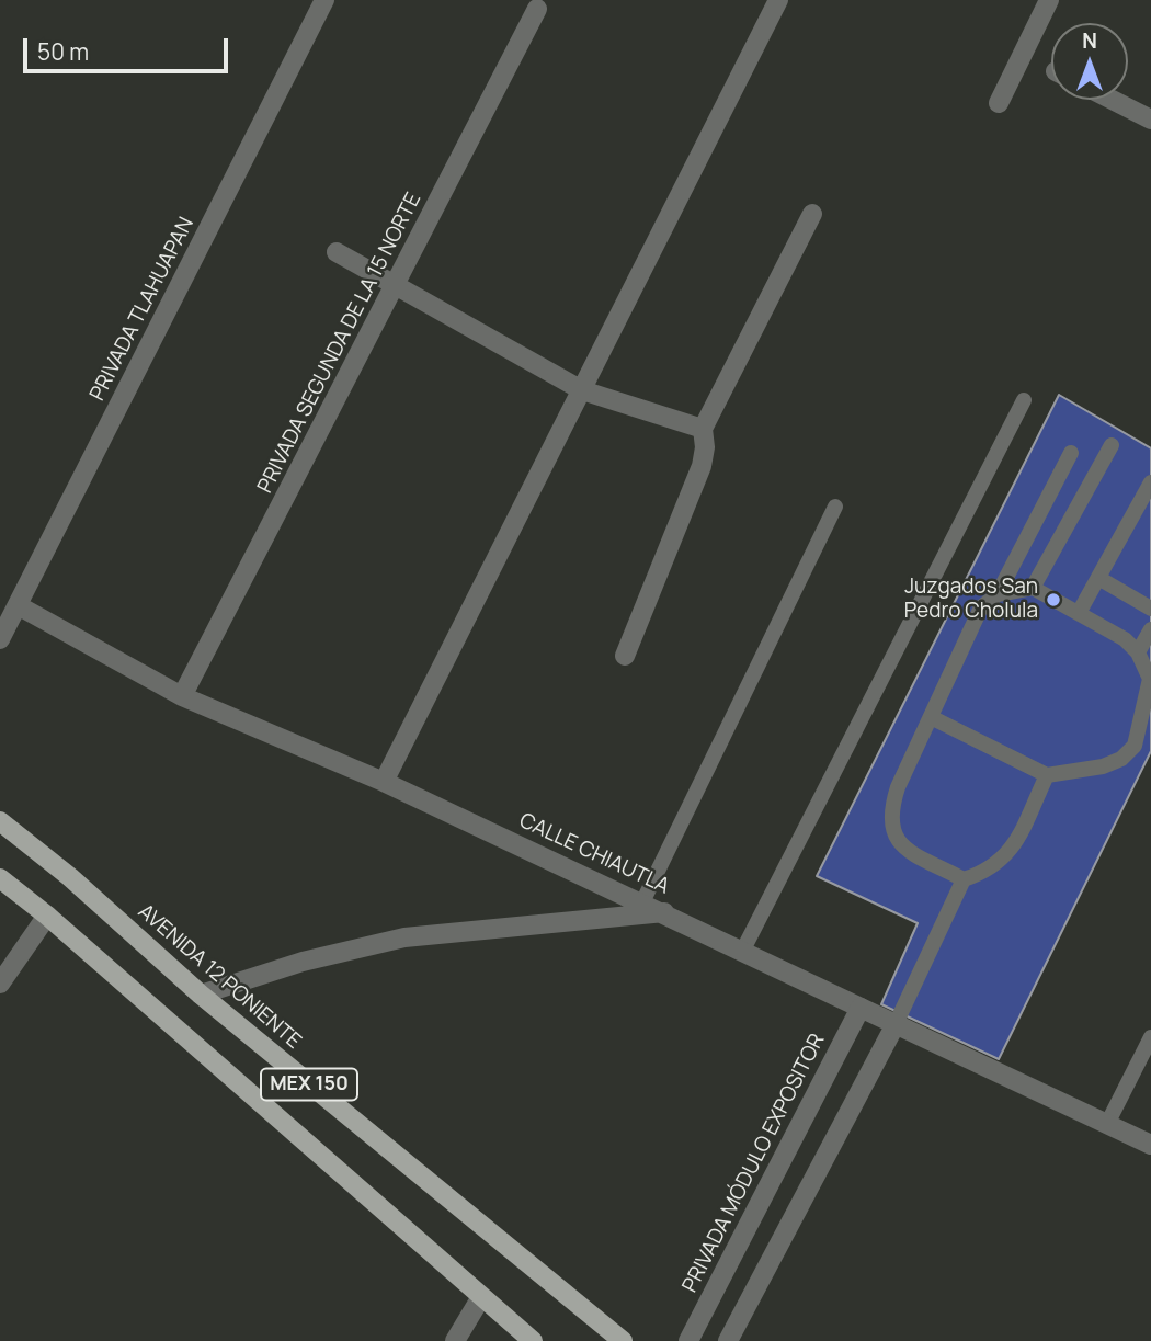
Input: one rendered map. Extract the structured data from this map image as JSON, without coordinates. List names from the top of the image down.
{
  "streets": {
    "main road": ["AVENIDA 12 PONIENTE", "MEX 150"],
    "street": [
      "PRIVADA TLAHUAPAN",
      "PRIVADA SEGUNDA DE LA 15 NORTE",
      "CALLE CHIAUTLA",
      "PRIVADA MÓDULO EXPOSITOR"
    ]
  },
  "crossings": [
    ["PRIVADA TLAHUAPAN", "CALLE CHIAUTLA"],
    ["PRIVADA SEGUNDA DE LA 15 NORTE", "CALLE CHIAUTLA"],
    ["CALLE CHIAUTLA", "PRIVADA MÓDULO EXPOSITOR"]
  ],
  "places": ["Juzgados San Pedro Cholula"],
  "scale_bar": "50 m",
  "north": "top"
}
